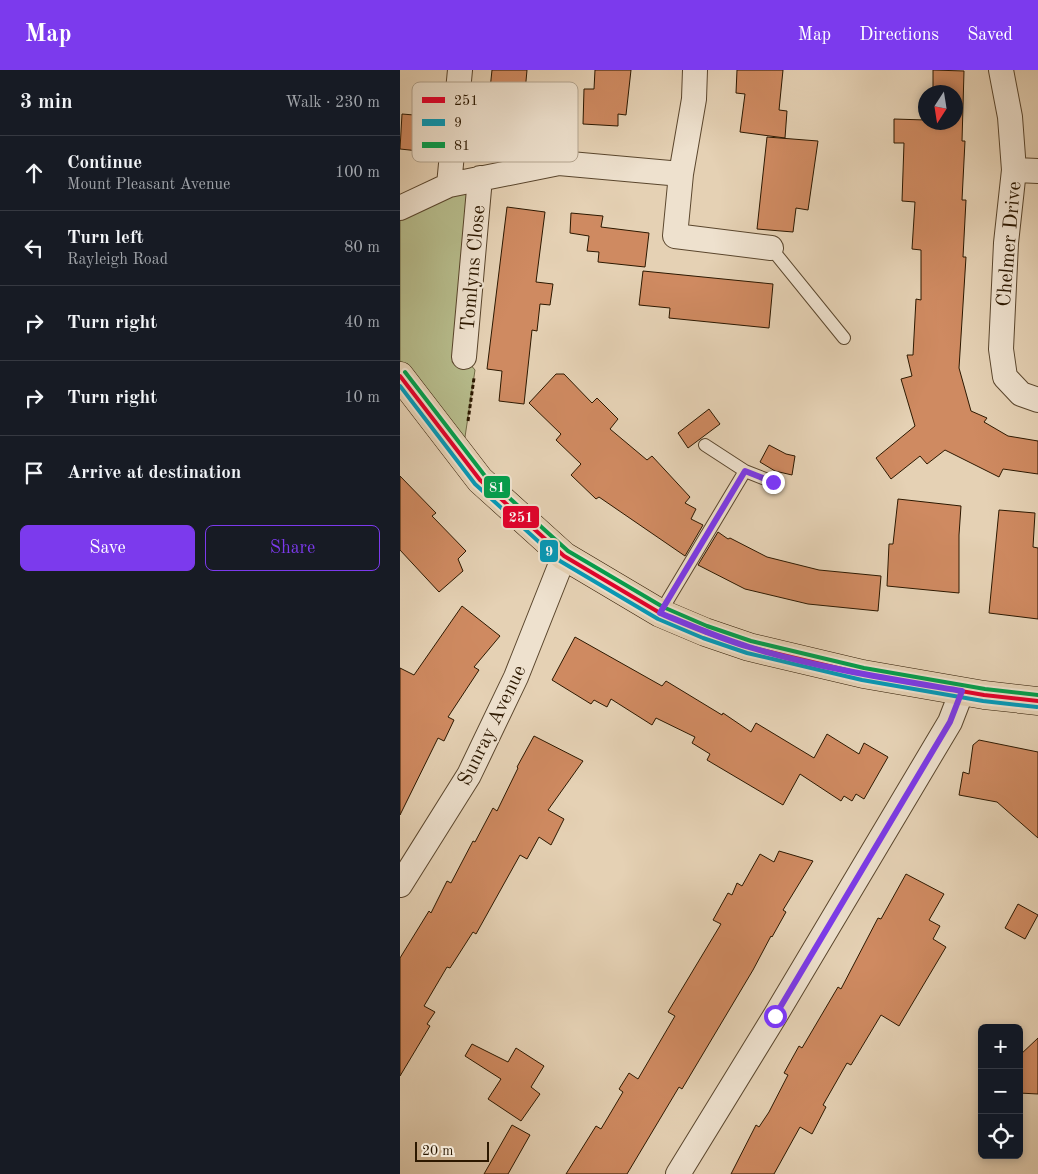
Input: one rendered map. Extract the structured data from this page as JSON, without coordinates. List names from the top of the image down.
{
  "streets": {
    "street": ["Chelmer Drive", "Tomlyns Close", "Sunray Avenue"]
  },
  "lines": ["transit line 81", "transit line 251", "transit line 9"],
  "legend": ["251", "9", "81"],
  "scale_bar": "20 m",
  "north": "bottom",
  "page": {
    "header": "Map",
    "nav": ["Map", "Directions", "Saved"],
    "heading": ["3 min", "Walk · 230 m"],
    "list": [
      ["Continue", "Mount Pleasant Avenue", "100 m"],
      ["Turn left", "Rayleigh Road", "80 m"],
      ["Turn right", "40 m"],
      ["Turn right", "10 m"],
      "Arrive at destination"
    ],
    "buttons": ["Save", "Share"],
    "map_buttons": ["+", "−"],
    "scale": "20 m"
  }
}
